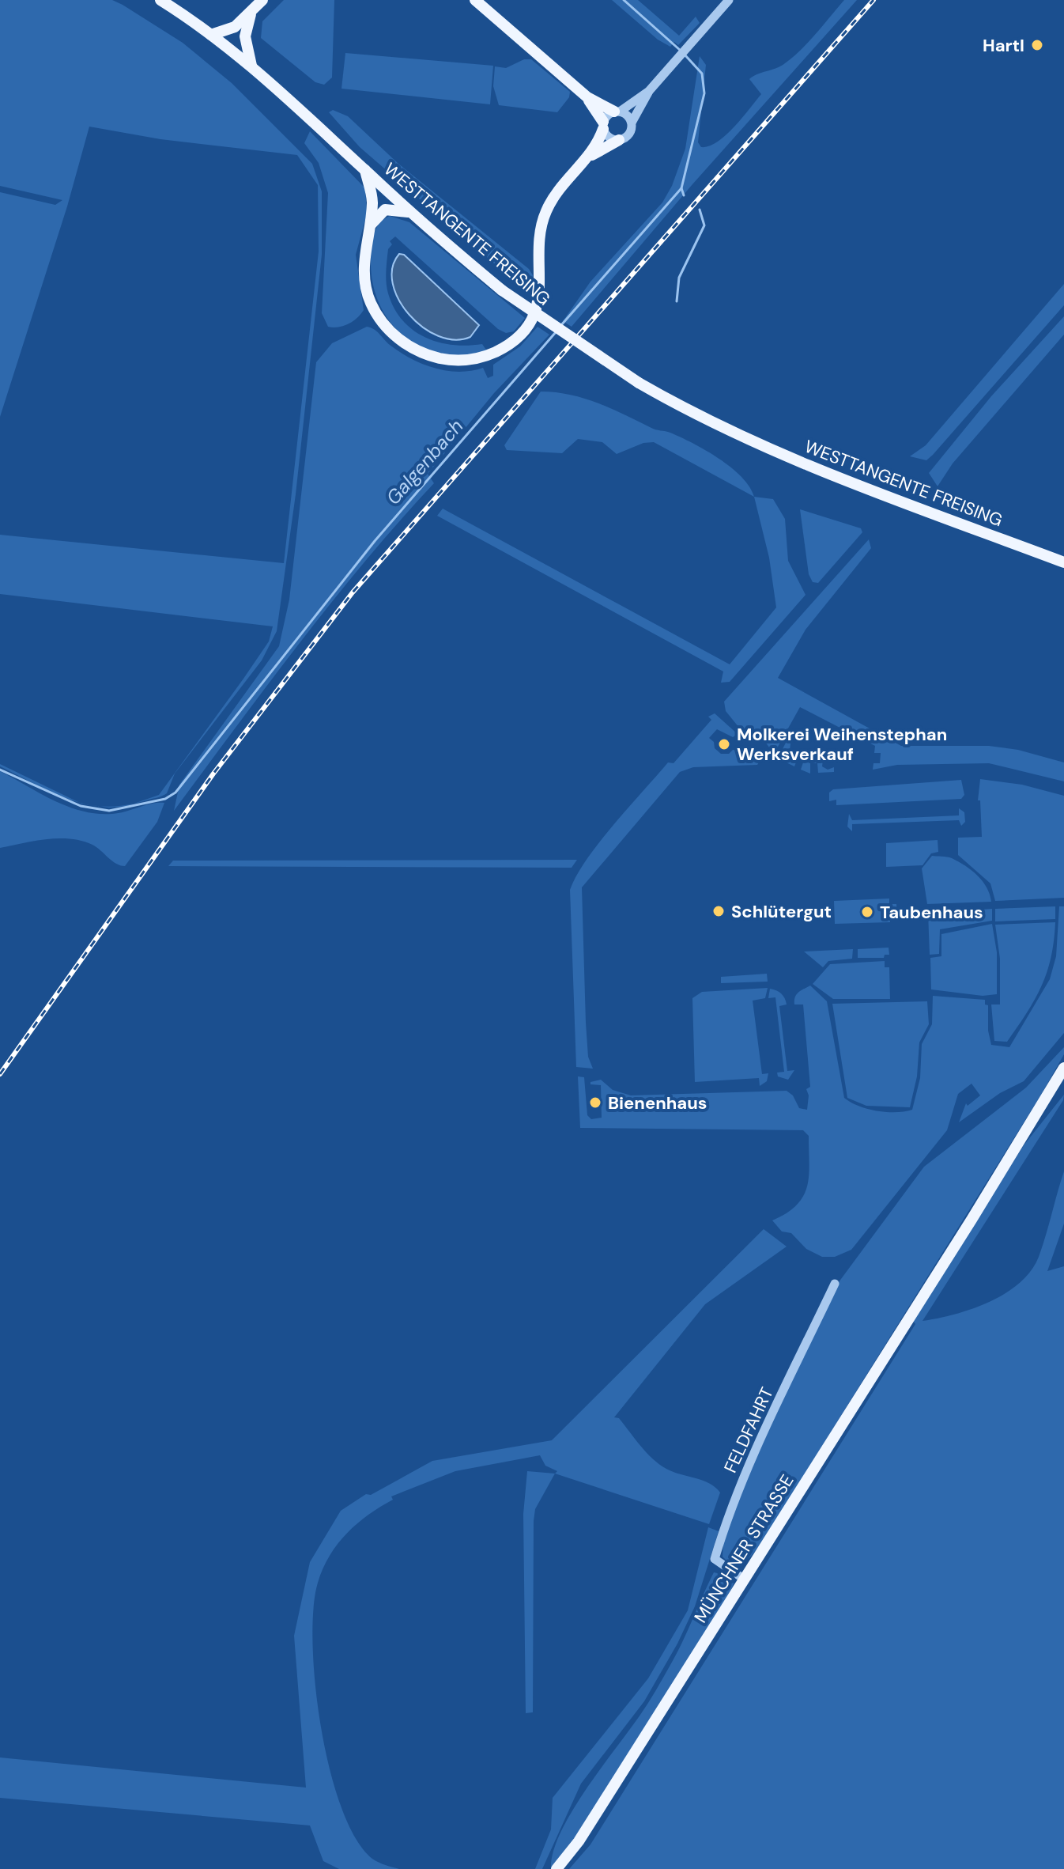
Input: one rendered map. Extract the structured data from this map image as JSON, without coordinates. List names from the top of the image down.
{
  "streets": {
    "main road": ["WESTTANGENTE FREISING", "MÜNCHNER STRASSE"],
    "street": ["FELDFAHRT"]
  },
  "crossings": [
    ["FELDFAHRT", "MÜNCHNER STRASSE"]
  ],
  "water": ["Galgenbach"],
  "places": [
    "Hartl",
    "Molkerei Weihenstephan Werksverkauf",
    "Schlütergut",
    "Taubenhaus",
    "Bienenhaus"
  ]
}
